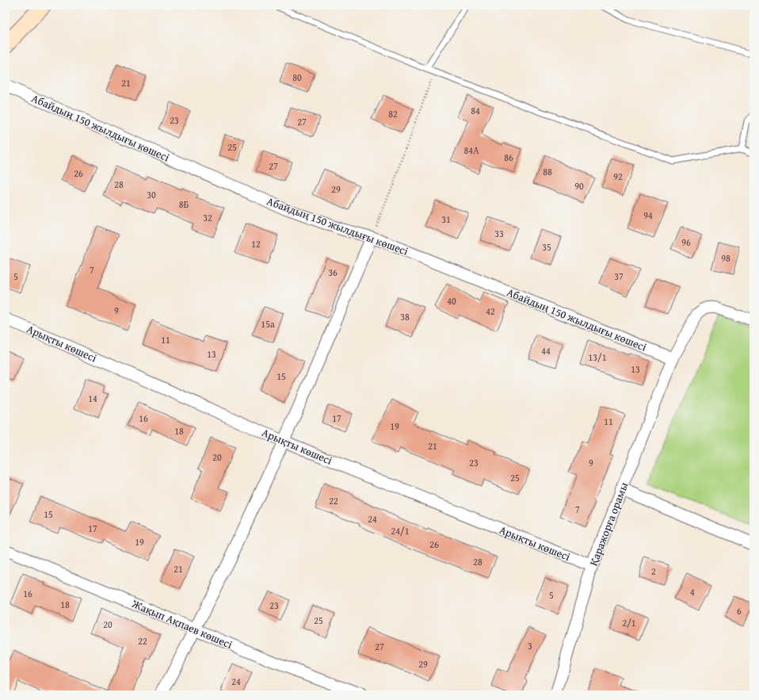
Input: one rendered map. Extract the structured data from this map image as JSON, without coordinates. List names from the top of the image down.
{
  "streets": {
    "street": [
      "Абайдың 150 жылдығы көшесі",
      "Арықты көшесі",
      "Қаражорға орамы",
      "Жақып Ақпаев көшесі"
    ]
  },
  "crossings": [
    ["Абайдың 150 жылдығы көшесі", "Қаражорға орамы"],
    ["Арықты көшесі", "Қаражорға орамы"]
  ],
  "house_numbers": [
    "80",
    "21",
    "84",
    "82",
    "23",
    "27",
    "25",
    "84А",
    "86",
    "27",
    "88",
    "26",
    "92",
    "28",
    "90",
    "29",
    "30",
    "8Б",
    "94",
    "32",
    "31",
    "33",
    "96",
    "12",
    "35",
    "98",
    "7",
    "36",
    "5",
    "37",
    "40",
    "9",
    "42",
    "38",
    "15а",
    "11",
    "44",
    "13",
    "13/1",
    "13",
    "15",
    "14",
    "16",
    "17",
    "11",
    "19",
    "18",
    "21",
    "20",
    "23",
    "9",
    "25",
    "22",
    "7",
    "15",
    "24",
    "17",
    "24/1",
    "19",
    "26",
    "28",
    "21",
    "2",
    "4",
    "16",
    "5",
    "18",
    "23",
    "6",
    "25",
    "2/1",
    "20",
    "22",
    "3",
    "27",
    "29",
    "24"
  ]
}
